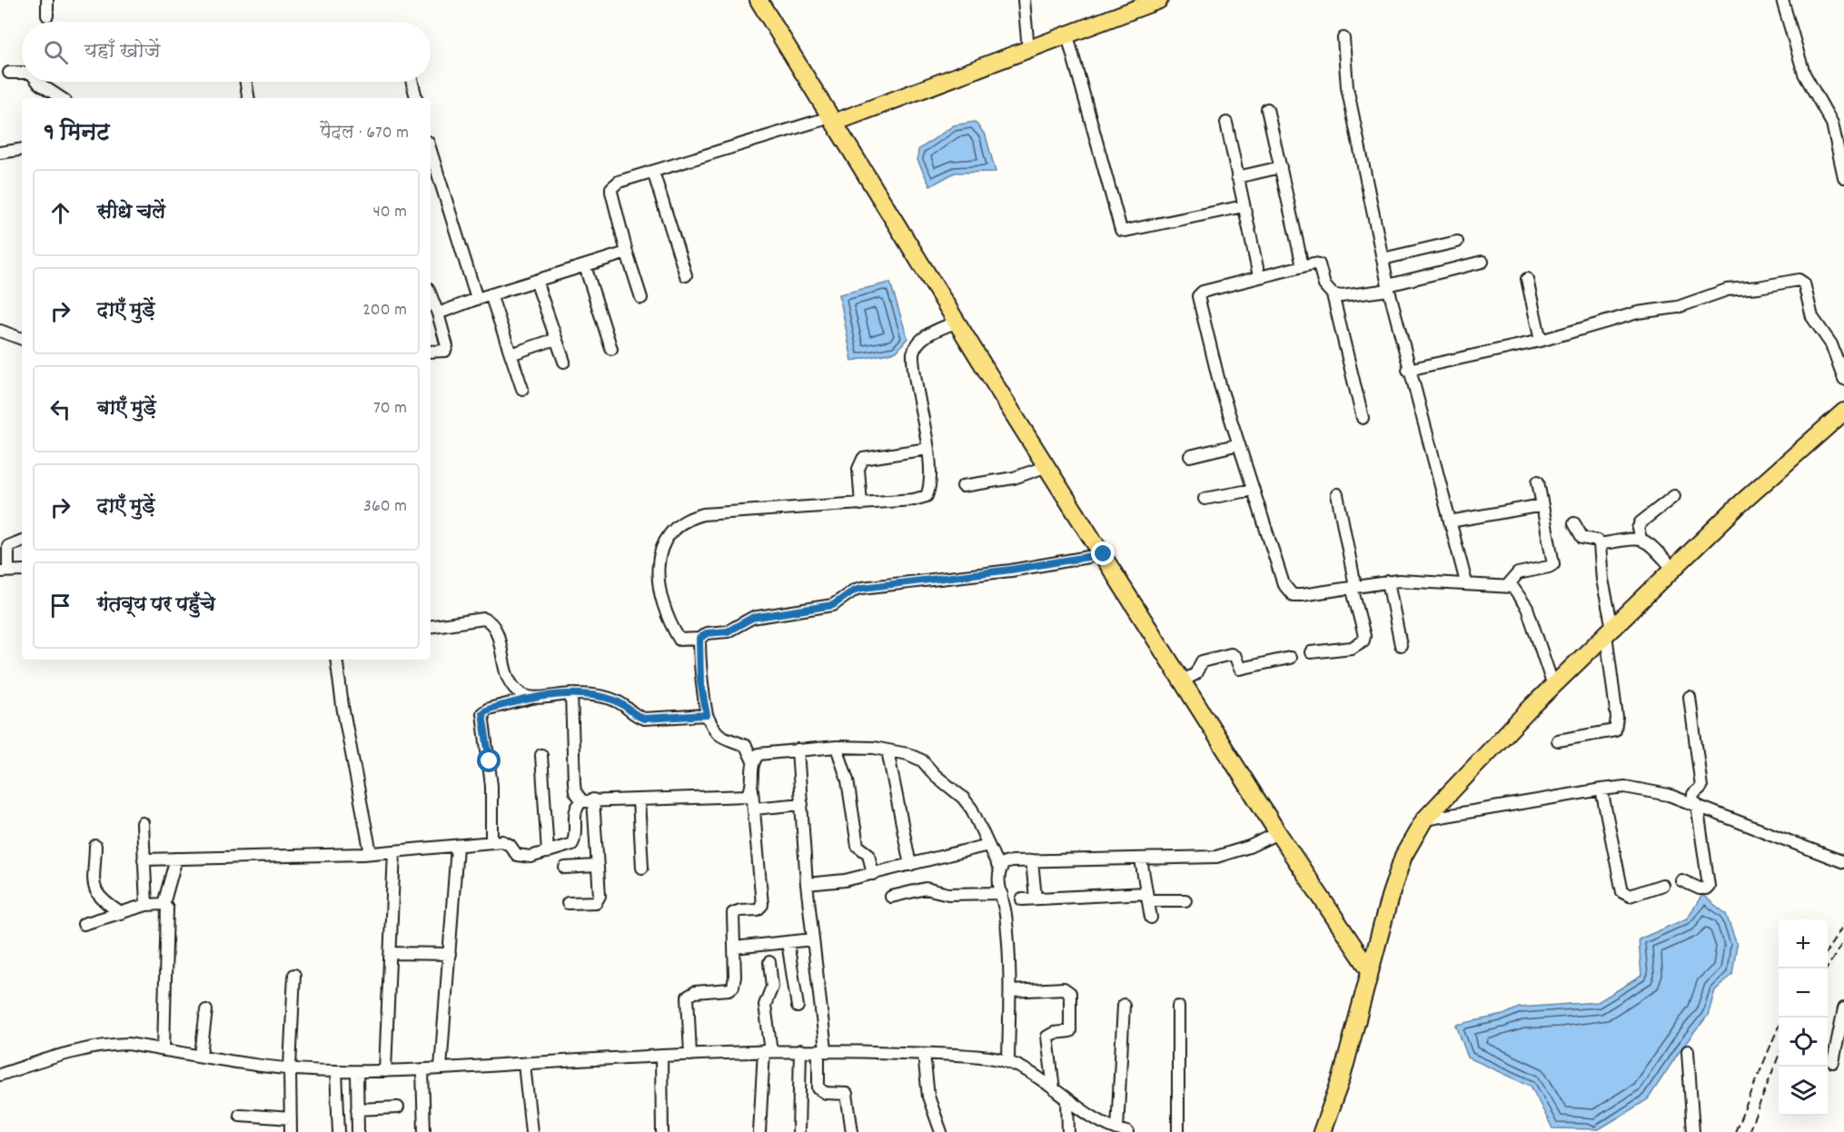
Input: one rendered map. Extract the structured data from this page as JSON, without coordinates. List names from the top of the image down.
{
  "page": {
    "search": "यहाँ खोजें",
    "heading": ["9 मिनट", "पैदल · 670 m"],
    "list": [
      ["सीधे चलें", "40 m"],
      ["दाएँ मुड़ें", "200 m"],
      ["बाएँ मुड़ें", "70 m"],
      ["दाएँ मुड़ें", "360 m"],
      "गंतव्य पर पहुँचे"
    ],
    "map_buttons": ["+", "−"]
  }
}
